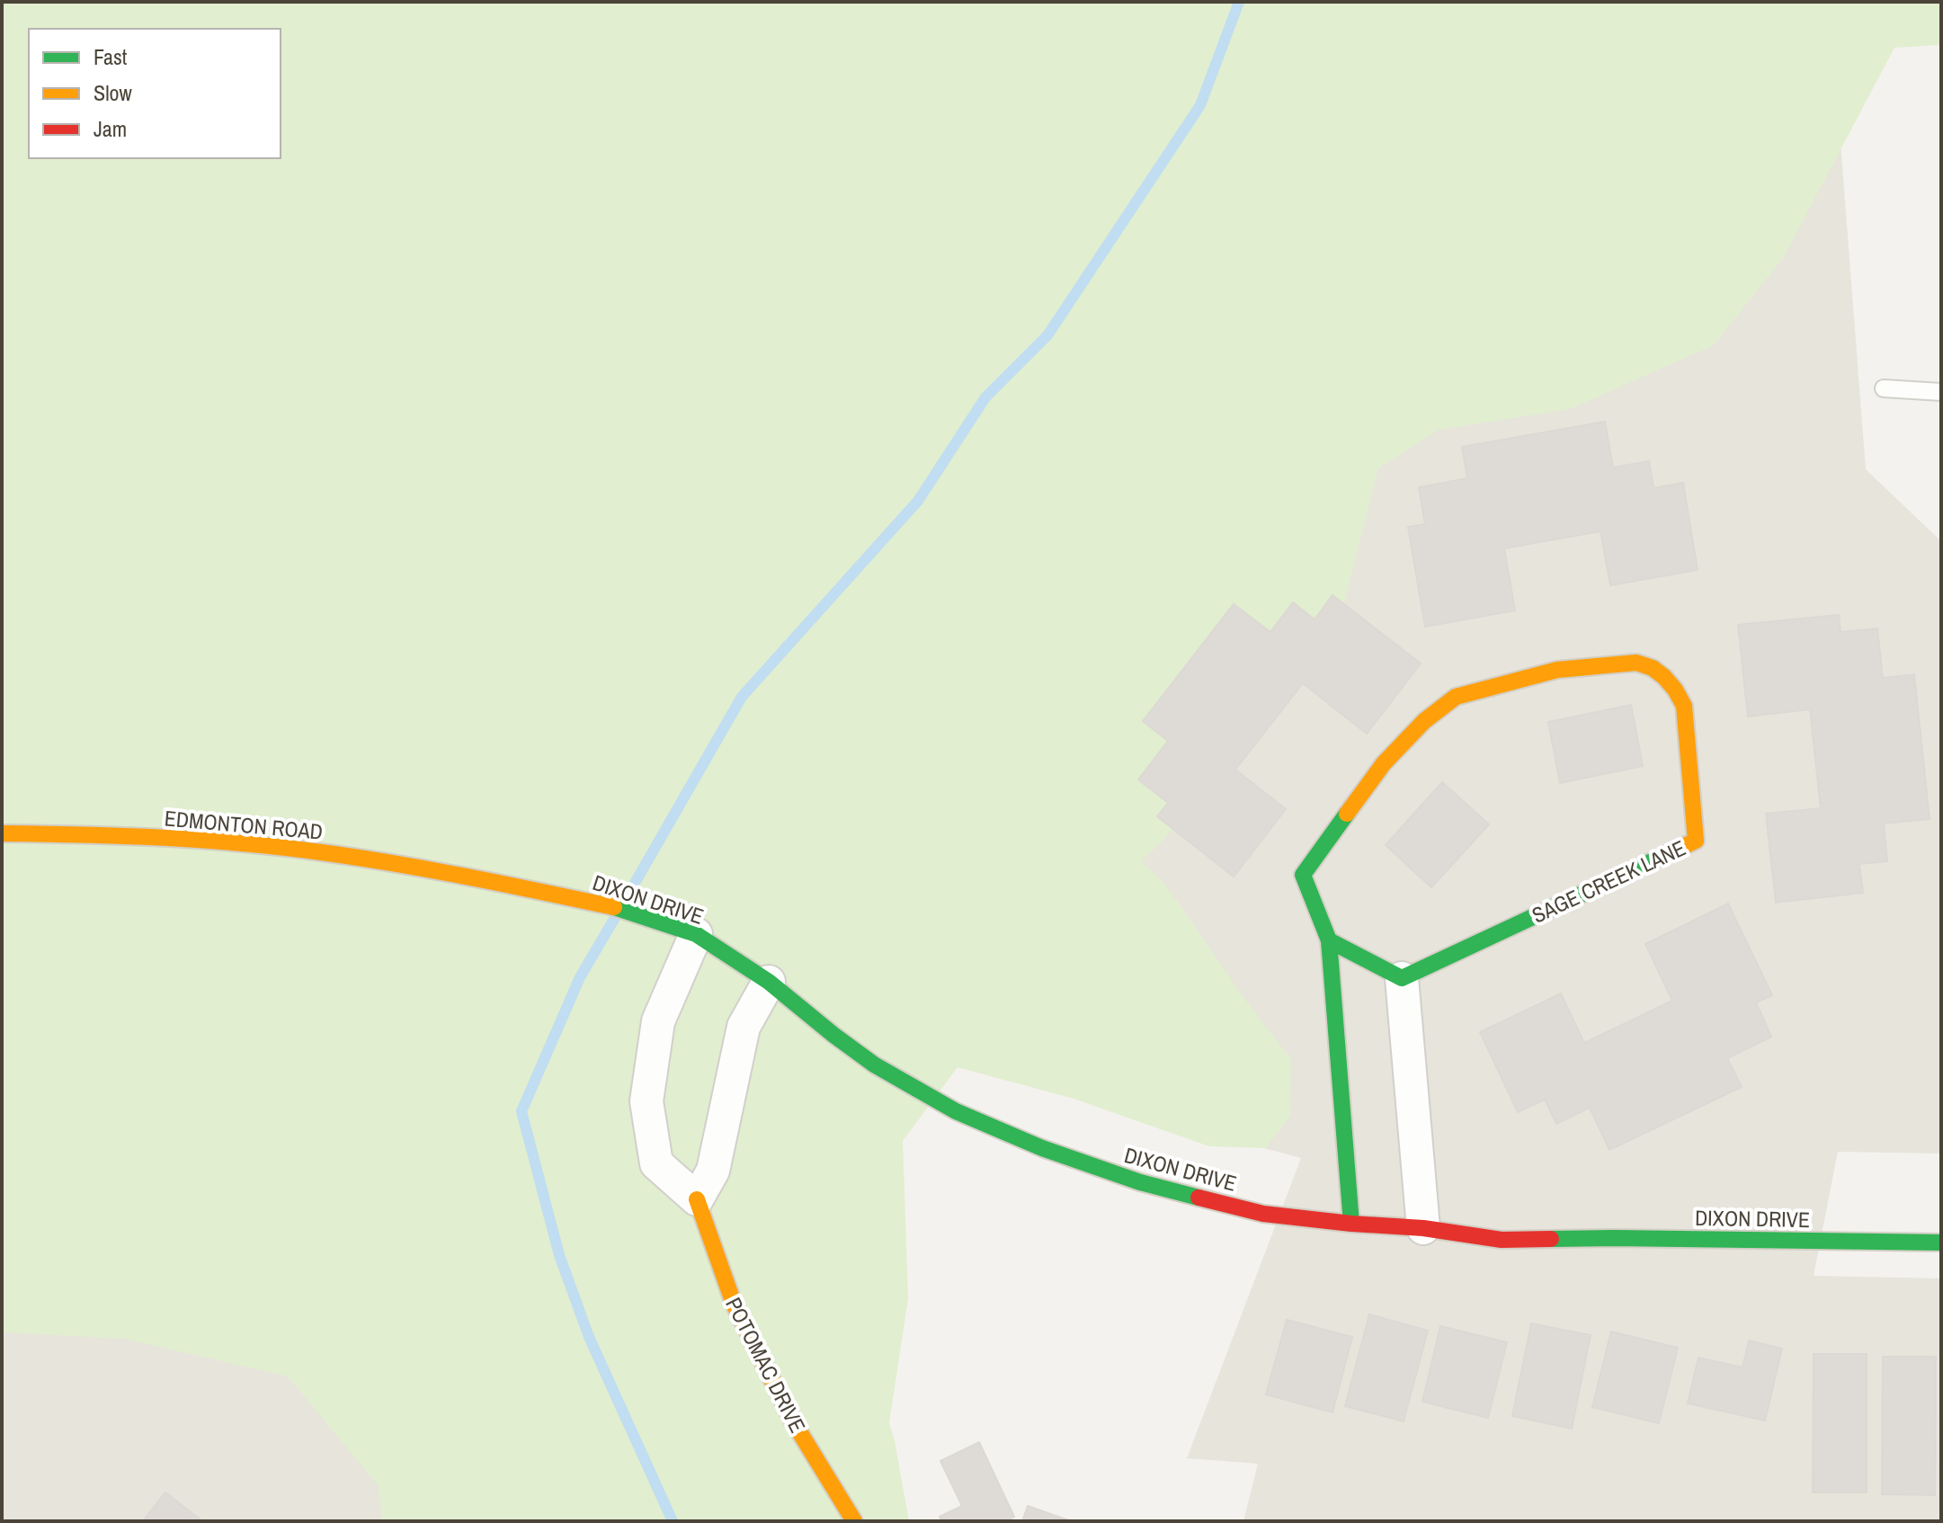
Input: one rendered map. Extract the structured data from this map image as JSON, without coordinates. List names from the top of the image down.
{
  "streets": {
    "street": [
      "EDMONTON ROAD",
      "SAGE CREEK LANE",
      "DIXON DRIVE",
      "POTOMAC DRIVE"
    ]
  },
  "crossings": [
    ["EDMONTON ROAD", "DIXON DRIVE"],
    ["SAGE CREEK LANE", "DIXON DRIVE"],
    ["DIXON DRIVE", "POTOMAC DRIVE"]
  ],
  "legend": ["Fast", "Slow", "Jam"]
}
